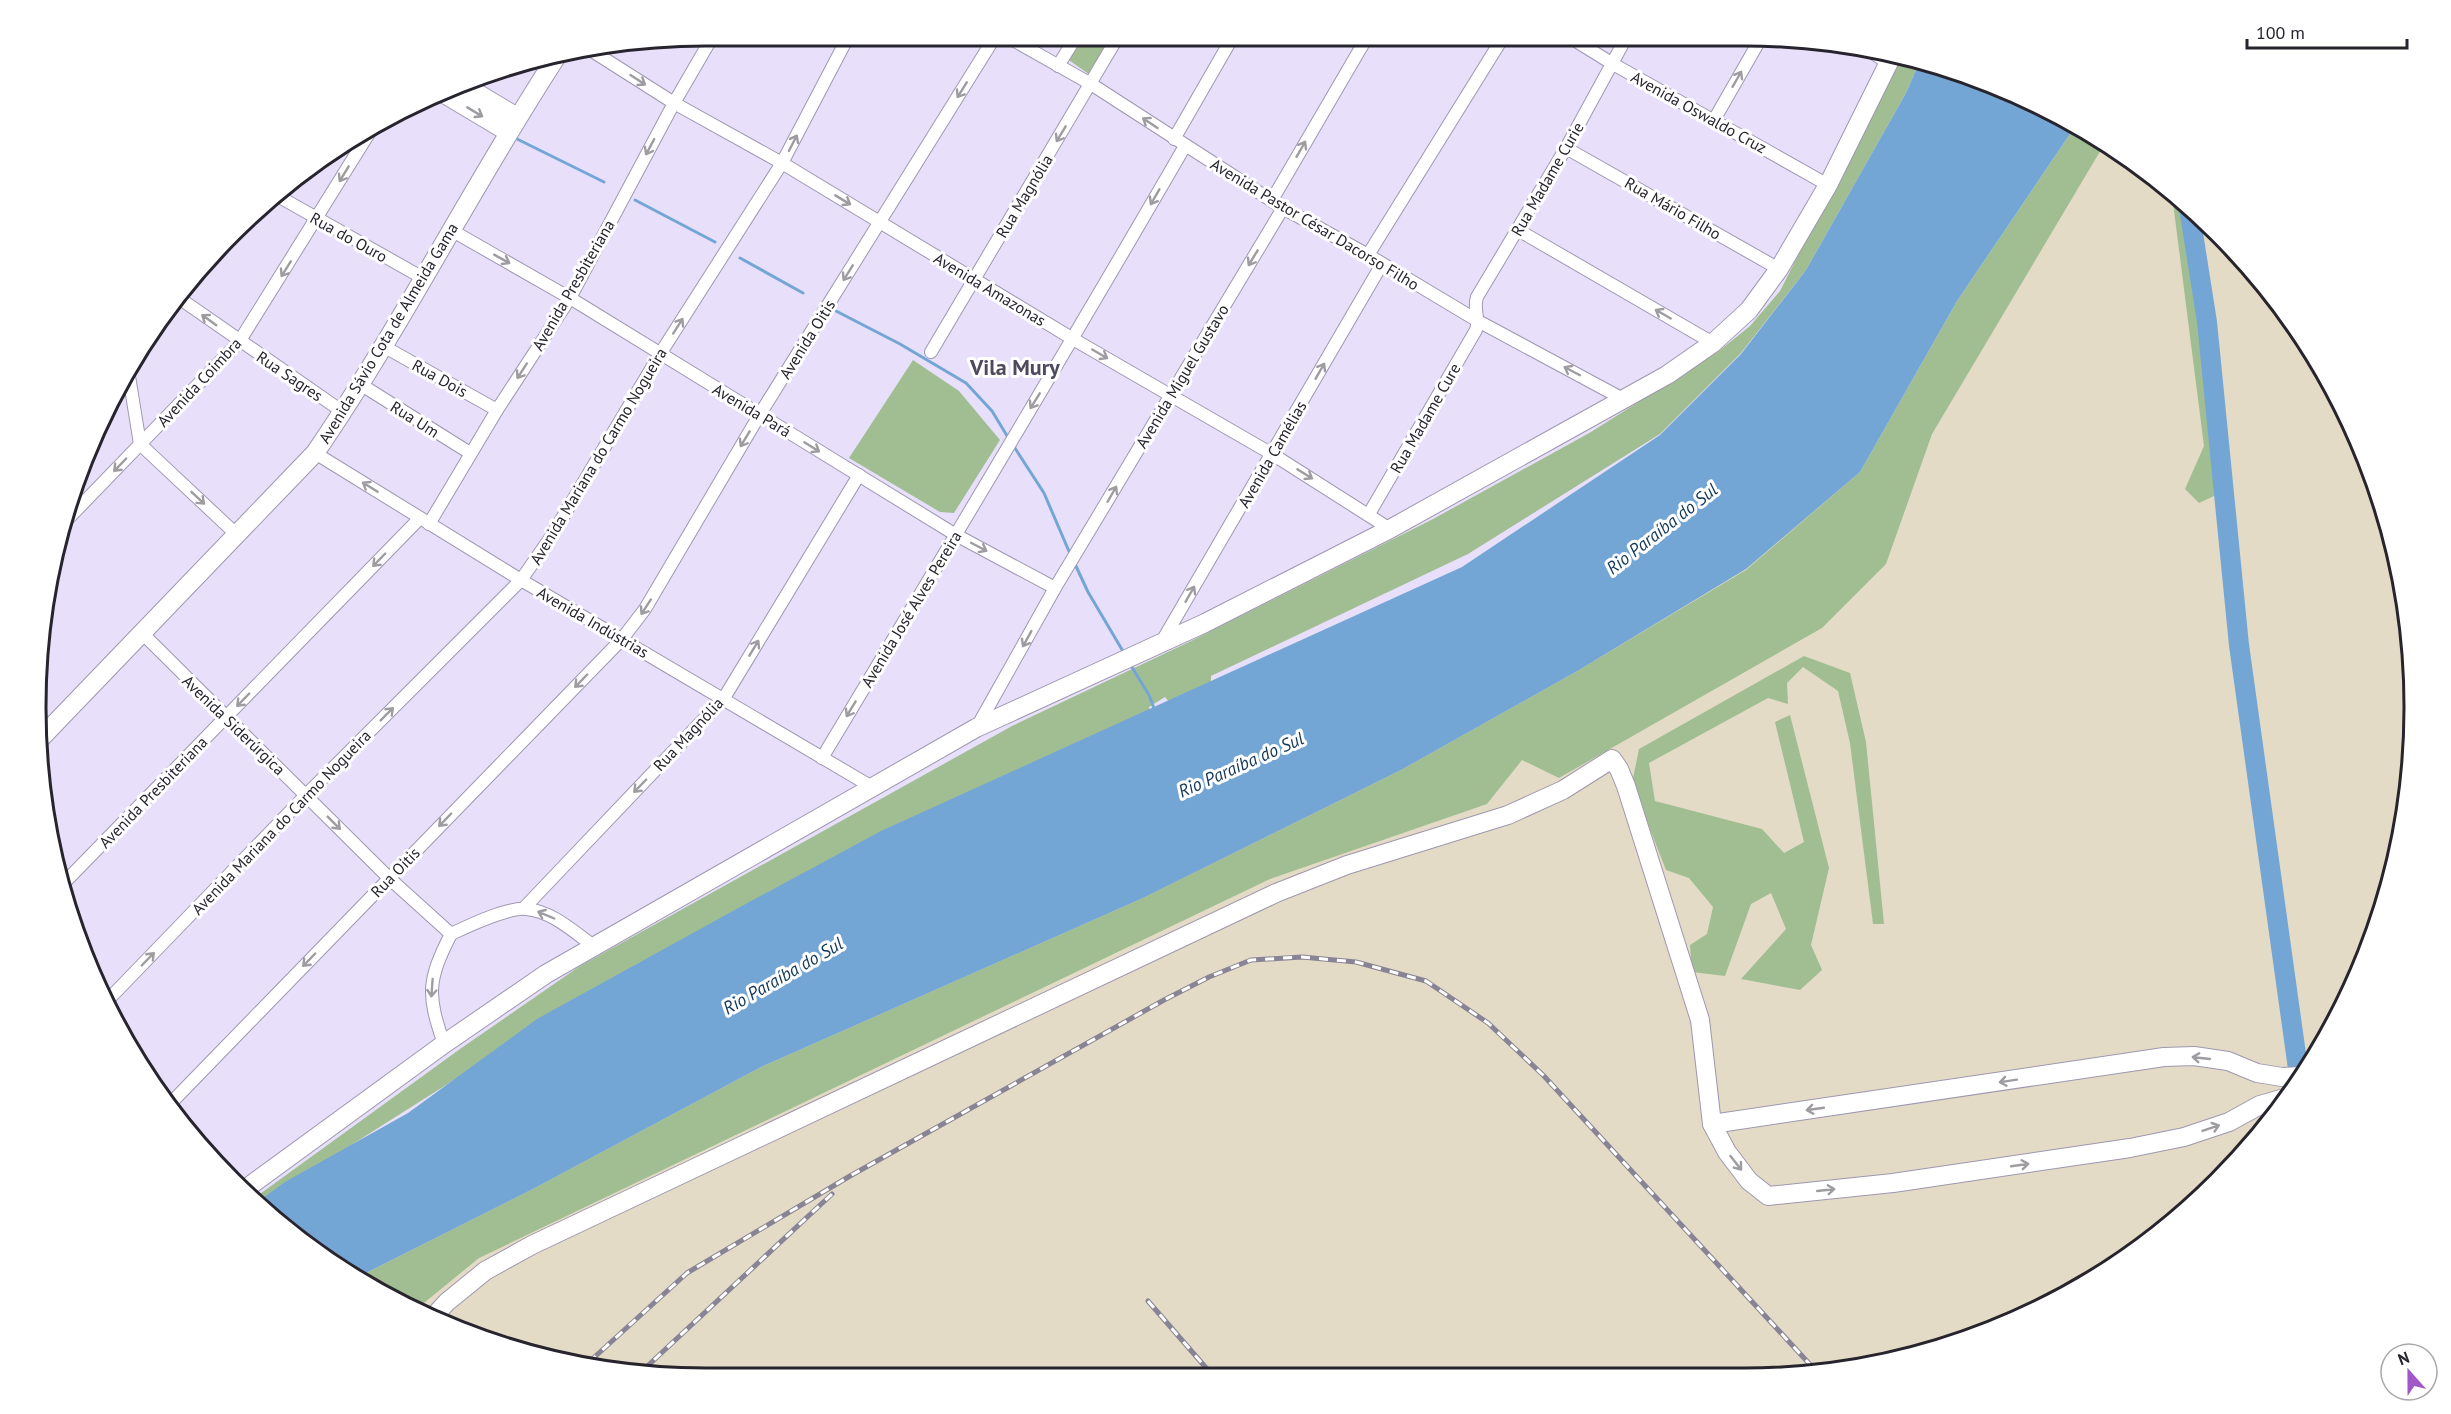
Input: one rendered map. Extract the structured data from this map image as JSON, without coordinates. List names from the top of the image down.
{
  "streets": {
    "street": [
      "Avenida Oswaldo Cruz",
      "Rua Madame Curie",
      "Rua Magnólia",
      "Rua Mário Filho",
      "Avenida Pastor César Dacorso Filho",
      "Rua do Ouro",
      "Avenida Presbiteriana",
      "Avenida Amazonas",
      "Avenida Sávio Cota de Almeida Gama",
      "Avenida Oitis",
      "Rua Sagres",
      "Avenida Miguel Gustavo",
      "Rua Dois",
      "Avenida Coimbra",
      "Avenida Pará",
      "Rua Madame Cure",
      "Rua Um",
      "Avenida Camélias",
      "Avenida Mariana do Carmo Nogueira",
      "Avenida José Alves Pereira",
      "Avenida Indústrias",
      "Avenida Siderúrgica",
      "Rua Oitis"
    ]
  },
  "crossings": [
    ["Avenida Oswaldo Cruz", "Rua Madame Curie"],
    ["Rua Madame Curie", "Rua Mário Filho"],
    ["Rua Madame Curie", "Avenida Pastor César Dacorso Filho"],
    ["Rua Madame Curie", "Rua Madame Cure"],
    ["Rua Magnólia", "Avenida Pastor César Dacorso Filho"],
    ["Rua Magnólia", "Avenida Amazonas"],
    ["Rua Magnólia", "Avenida Pará"],
    ["Rua Magnólia", "Avenida Indústrias"],
    ["Avenida Pastor César Dacorso Filho", "Avenida Miguel Gustavo"],
    ["Avenida Pastor César Dacorso Filho", "Rua Madame Cure"],
    ["Avenida Pastor César Dacorso Filho", "Avenida Camélias"],
    ["Rua do Ouro", "Avenida Sávio Cota de Almeida Gama"],
    ["Rua do Ouro", "Avenida Coimbra"],
    ["Avenida Presbiteriana", "Avenida Amazonas"],
    ["Avenida Presbiteriana", "Rua Dois"],
    ["Avenida Presbiteriana", "Avenida Pará"],
    ["Avenida Presbiteriana", "Rua Um"],
    ["Avenida Presbiteriana", "Avenida Indústrias"],
    ["Avenida Presbiteriana", "Avenida Siderúrgica"],
    ["Avenida Amazonas", "Avenida Oitis"],
    ["Avenida Amazonas", "Avenida Miguel Gustavo"],
    ["Avenida Amazonas", "Rua Madame Cure"],
    ["Avenida Amazonas", "Avenida Camélias"],
    ["Avenida Amazonas", "Avenida Mariana do Carmo Nogueira"],
    ["Avenida Amazonas", "Avenida José Alves Pereira"],
    ["Avenida Sávio Cota de Almeida Gama", "Rua Sagres"],
    ["Avenida Sávio Cota de Almeida Gama", "Rua Dois"],
    ["Avenida Sávio Cota de Almeida Gama", "Avenida Pará"],
    ["Avenida Sávio Cota de Almeida Gama", "Rua Um"],
    ["Avenida Sávio Cota de Almeida Gama", "Avenida Indústrias"],
    ["Avenida Sávio Cota de Almeida Gama", "Avenida Siderúrgica"],
    ["Avenida Oitis", "Avenida Pará"],
    ["Avenida Oitis", "Avenida Indústrias"],
    ["Avenida Oitis", "Rua Oitis"],
    ["Rua Sagres", "Avenida Coimbra"],
    ["Avenida Miguel Gustavo", "Avenida Pará"],
    ["Avenida Pará", "Avenida Mariana do Carmo Nogueira"],
    ["Avenida Pará", "Avenida José Alves Pereira"],
    ["Avenida Mariana do Carmo Nogueira", "Avenida Indústrias"],
    ["Avenida Mariana do Carmo Nogueira", "Avenida Siderúrgica"],
    ["Avenida José Alves Pereira", "Avenida Indústrias"],
    ["Avenida Indústrias", "Rua Oitis"],
    ["Avenida Siderúrgica", "Rua Oitis"]
  ],
  "one_way": [
    "Avenida Presbiteriana",
    "Avenida Amazonas",
    "Avenida Oitis",
    "Avenida Coimbra",
    "Avenida Pará",
    "Avenida Camélias",
    "Avenida Mariana do Carmo Nogueira",
    "Avenida José Alves Pereira",
    "Rua Oitis"
  ],
  "districts": ["Vila Mury"],
  "water": ["Rio Paraíba do Sul"],
  "scale_bar": "100 m",
  "north": "top"
}
